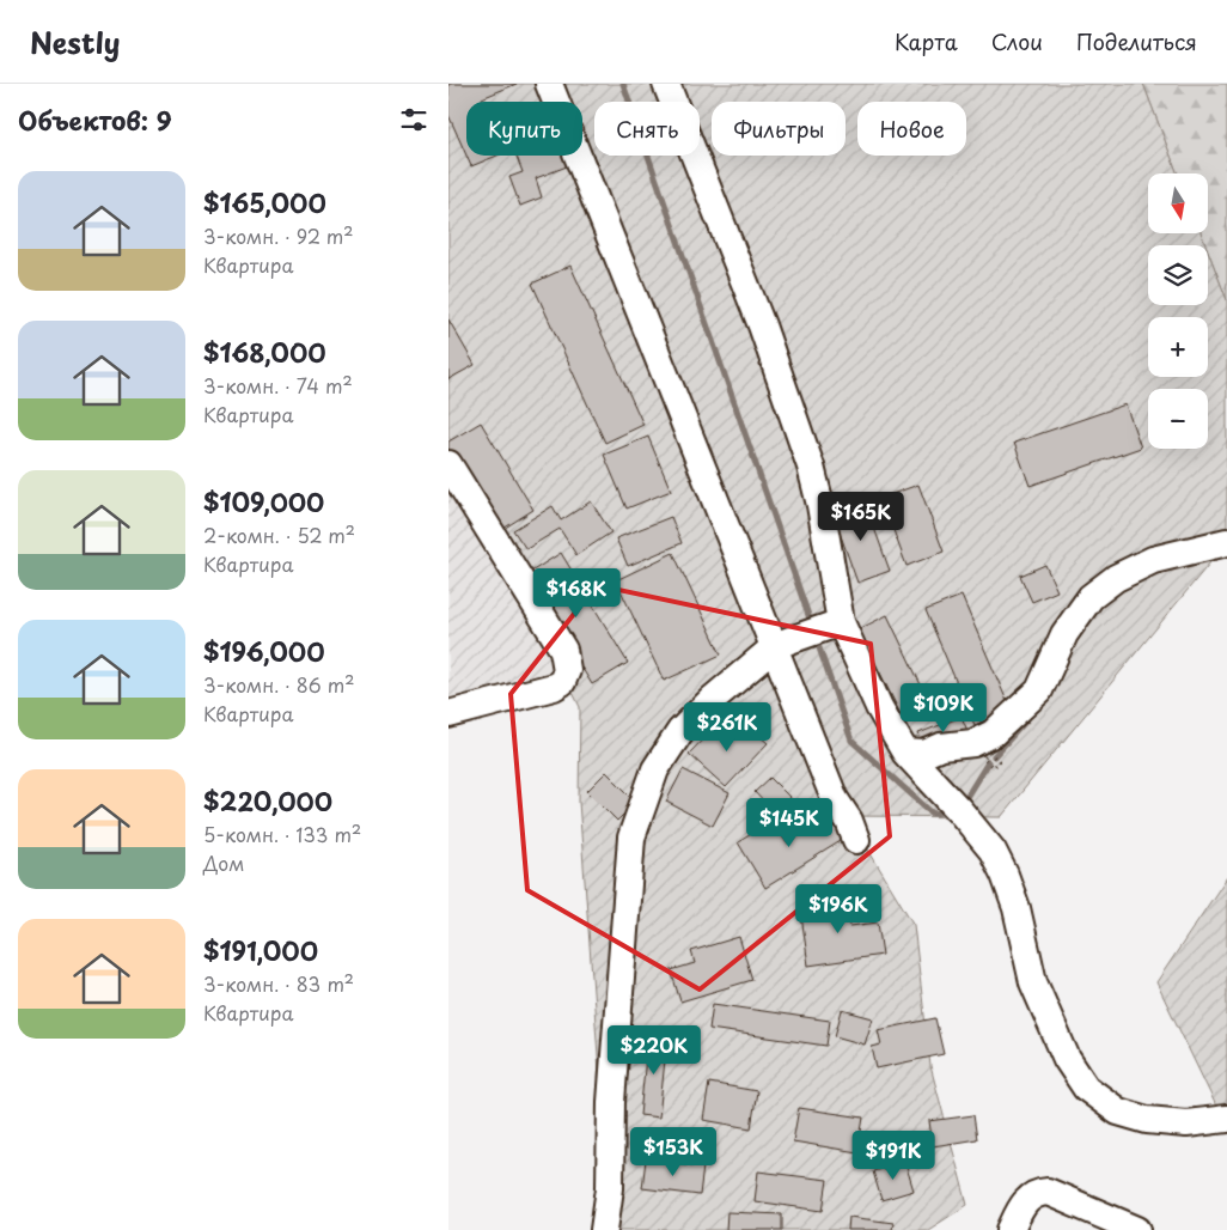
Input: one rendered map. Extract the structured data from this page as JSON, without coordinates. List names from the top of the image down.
{
  "north": "bottom",
  "page": {
    "header": "Nestly",
    "nav": ["Карта", "Слои", "Поделиться"],
    "heading": "Объектов: 9",
    "chip": [
      "Купить",
      "Снять",
      "Фильтры",
      "Новое"
    ],
    "list": [
      {
        "name": "$165,000",
        "note": "3-комн. · 92 m² · Квартира"
      },
      {
        "name": "$168,000",
        "note": "3-комн. · 74 m² · Квартира"
      },
      {
        "name": "$109,000",
        "note": "2-комн. · 52 m² · Квартира"
      },
      {
        "name": "$196,000",
        "note": "3-комн. · 86 m² · Квартира"
      },
      {
        "name": "$220,000",
        "note": "5-комн. · 133 m² · Дом"
      },
      {
        "name": "$191,000",
        "note": "3-комн. · 83 m² · Квартира"
      }
    ],
    "map_buttons": ["+", "−"],
    "price": [
      "$165K",
      "$168K",
      "$109K",
      "$261K",
      "$145K",
      "$196K",
      "$220K",
      "$153K",
      "$191K"
    ]
  }
}
